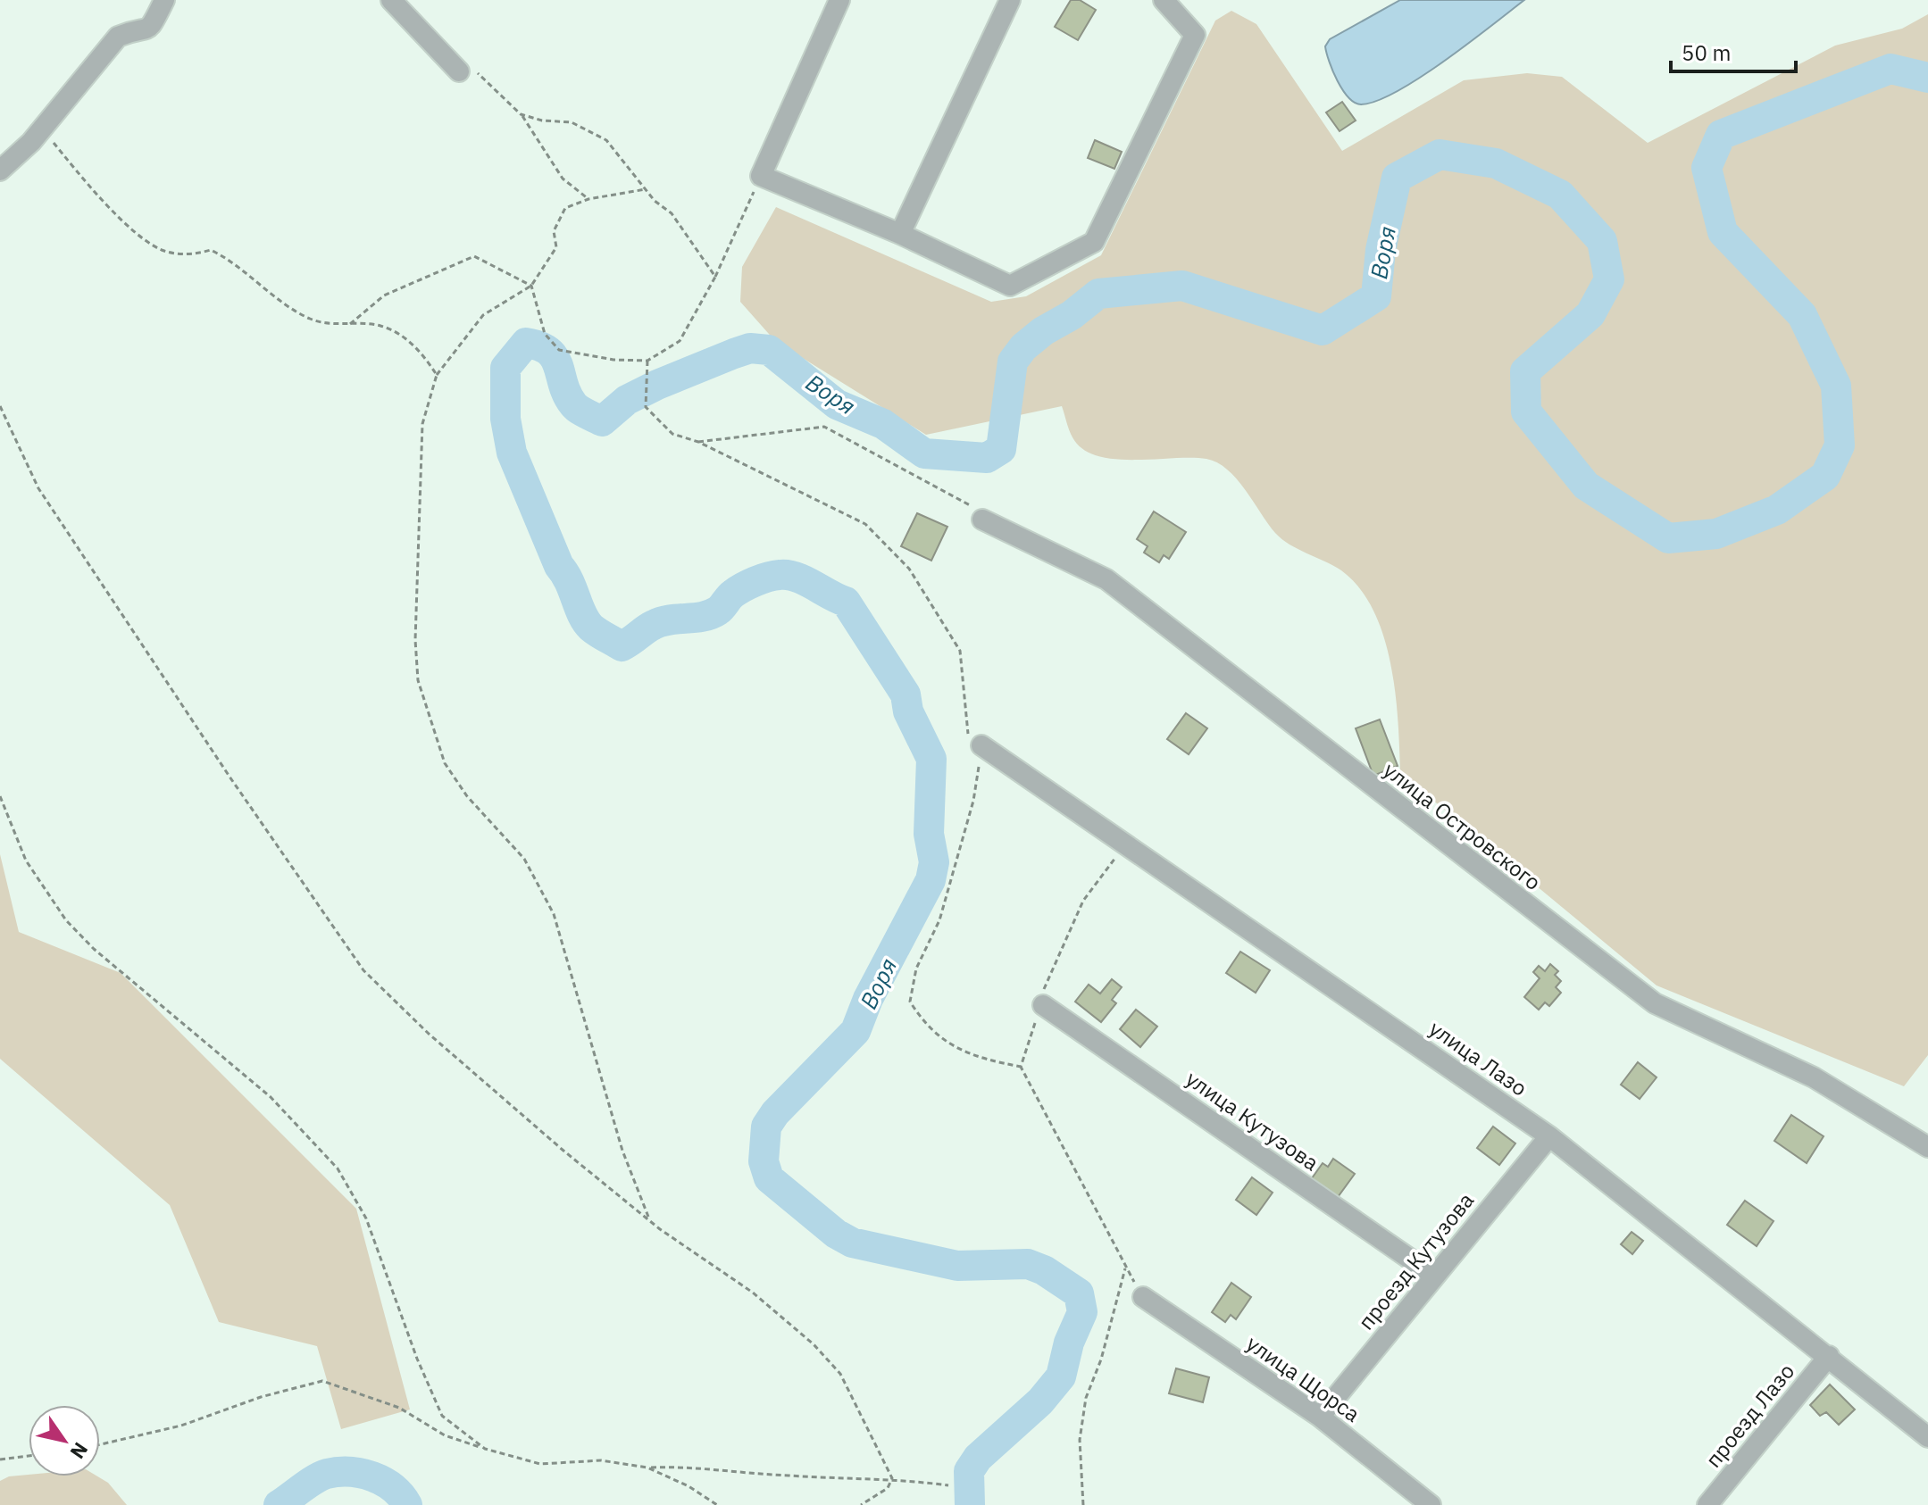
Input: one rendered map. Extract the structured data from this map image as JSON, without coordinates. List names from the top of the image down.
{
  "streets": {
    "street": [
      "улица Островского",
      "улица Лазо",
      "улица Кутузова",
      "проезд Кутузова",
      "улица Щорса",
      "проезд Лазо"
    ]
  },
  "crossings": [
    ["улица Лазо", "проезд Кутузова"],
    ["улица Лазо", "проезд Лазо"],
    ["улица Кутузова", "проезд Кутузова"],
    ["проезд Кутузова", "улица Щорса"]
  ],
  "water": ["Воря"],
  "scale_bar": "50 m",
  "north": "bottom right"
}
